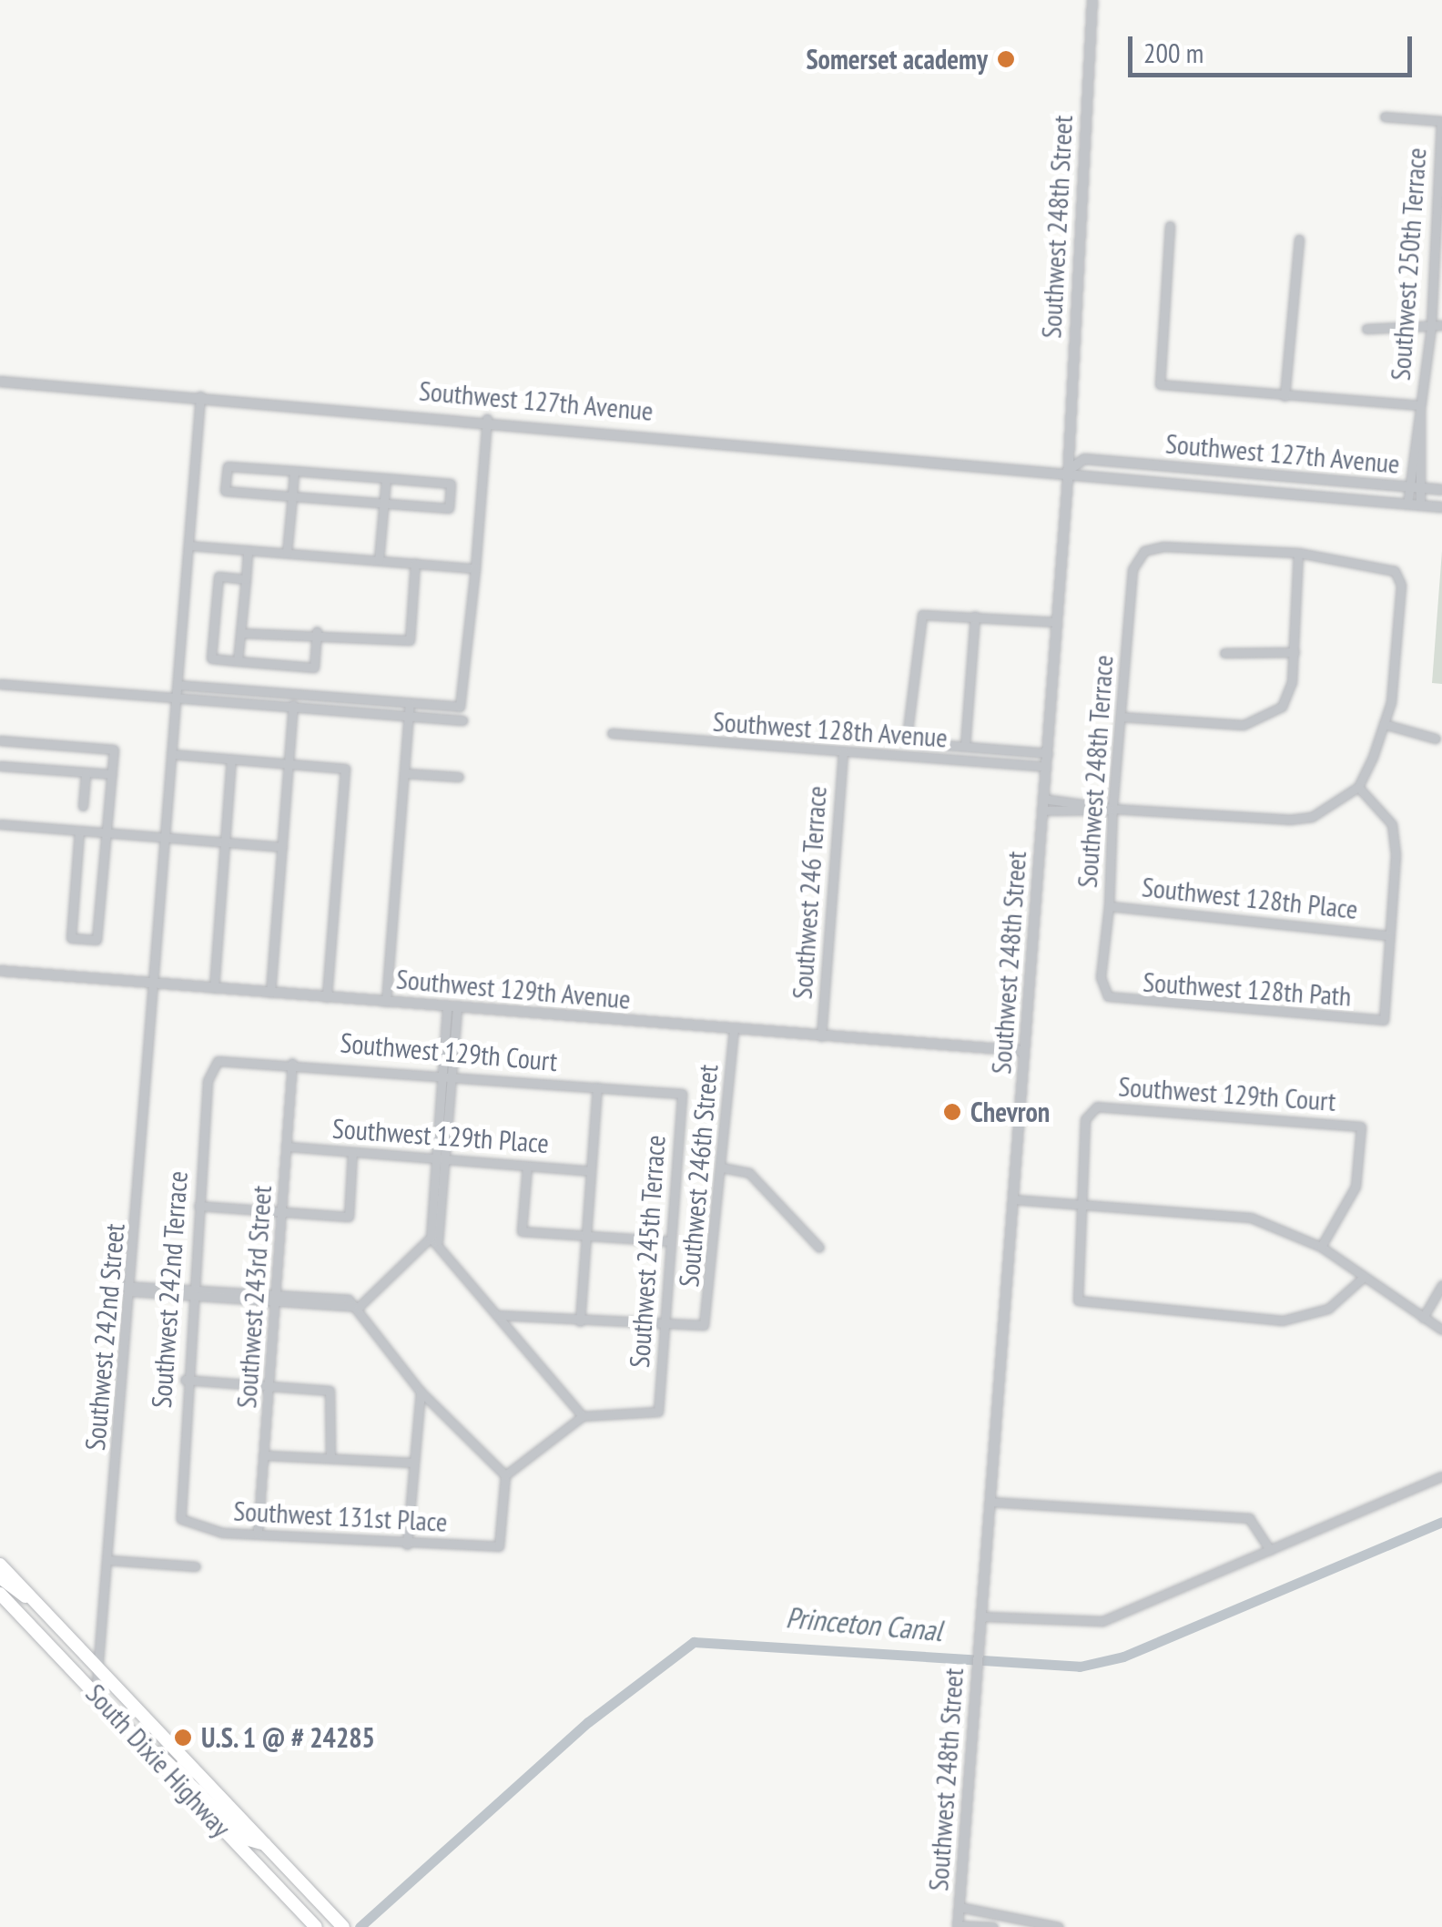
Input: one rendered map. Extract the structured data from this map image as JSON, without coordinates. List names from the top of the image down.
{
  "streets": {
    "highway": ["South Dixie Highway"],
    "street": [
      "Southwest 248th Street",
      "Southwest 250th Terrace",
      "Southwest 127th Avenue",
      "Southwest 128th Avenue",
      "Southwest 248th Terrace",
      "Southwest 246 Terrace",
      "Southwest 128th Place",
      "Southwest 129th Avenue",
      "Southwest 128th Path",
      "Southwest 129th Court",
      "Southwest 129th Place",
      "Southwest 246th Street",
      "Southwest 245th Terrace",
      "Southwest 242nd Terrace",
      "Southwest 243rd Street",
      "Southwest 242nd Street",
      "Southwest 131st Place"
    ]
  },
  "crossings": [
    ["Southwest 248th Street", "Southwest 127th Avenue"],
    ["Southwest 248th Street", "Southwest 128th Avenue"],
    ["Southwest 248th Street", "Southwest 129th Avenue"],
    ["Southwest 250th Terrace", "Southwest 127th Avenue"],
    ["Southwest 127th Avenue", "Southwest 242nd Street"],
    ["Southwest 128th Avenue", "Southwest 246 Terrace"],
    ["Southwest 248th Terrace", "Southwest 128th Place"],
    ["Southwest 248th Terrace", "Southwest 128th Path"],
    ["Southwest 246 Terrace", "Southwest 129th Avenue"],
    ["Southwest 128th Place", "Southwest 128th Path"],
    ["Southwest 129th Avenue", "Southwest 246th Street"],
    ["Southwest 129th Avenue", "Southwest 242nd Street"],
    ["Southwest 129th Court", "Southwest 245th Terrace"],
    ["Southwest 129th Court", "Southwest 242nd Terrace"],
    ["Southwest 129th Court", "Southwest 243rd Street"],
    ["Southwest 129th Place", "Southwest 243rd Street"],
    ["Southwest 246th Street", "Southwest 245th Terrace"],
    ["Southwest 242nd Terrace", "Southwest 131st Place"],
    ["Southwest 243rd Street", "Southwest 131st Place"],
    ["Southwest 242nd Street", "South Dixie Highway"]
  ],
  "water": ["Princeton Canal"],
  "places": ["Somerset academy", "Chevron", "U.S. 1 @ # 24285"],
  "scale_bar": "200 m"
}
